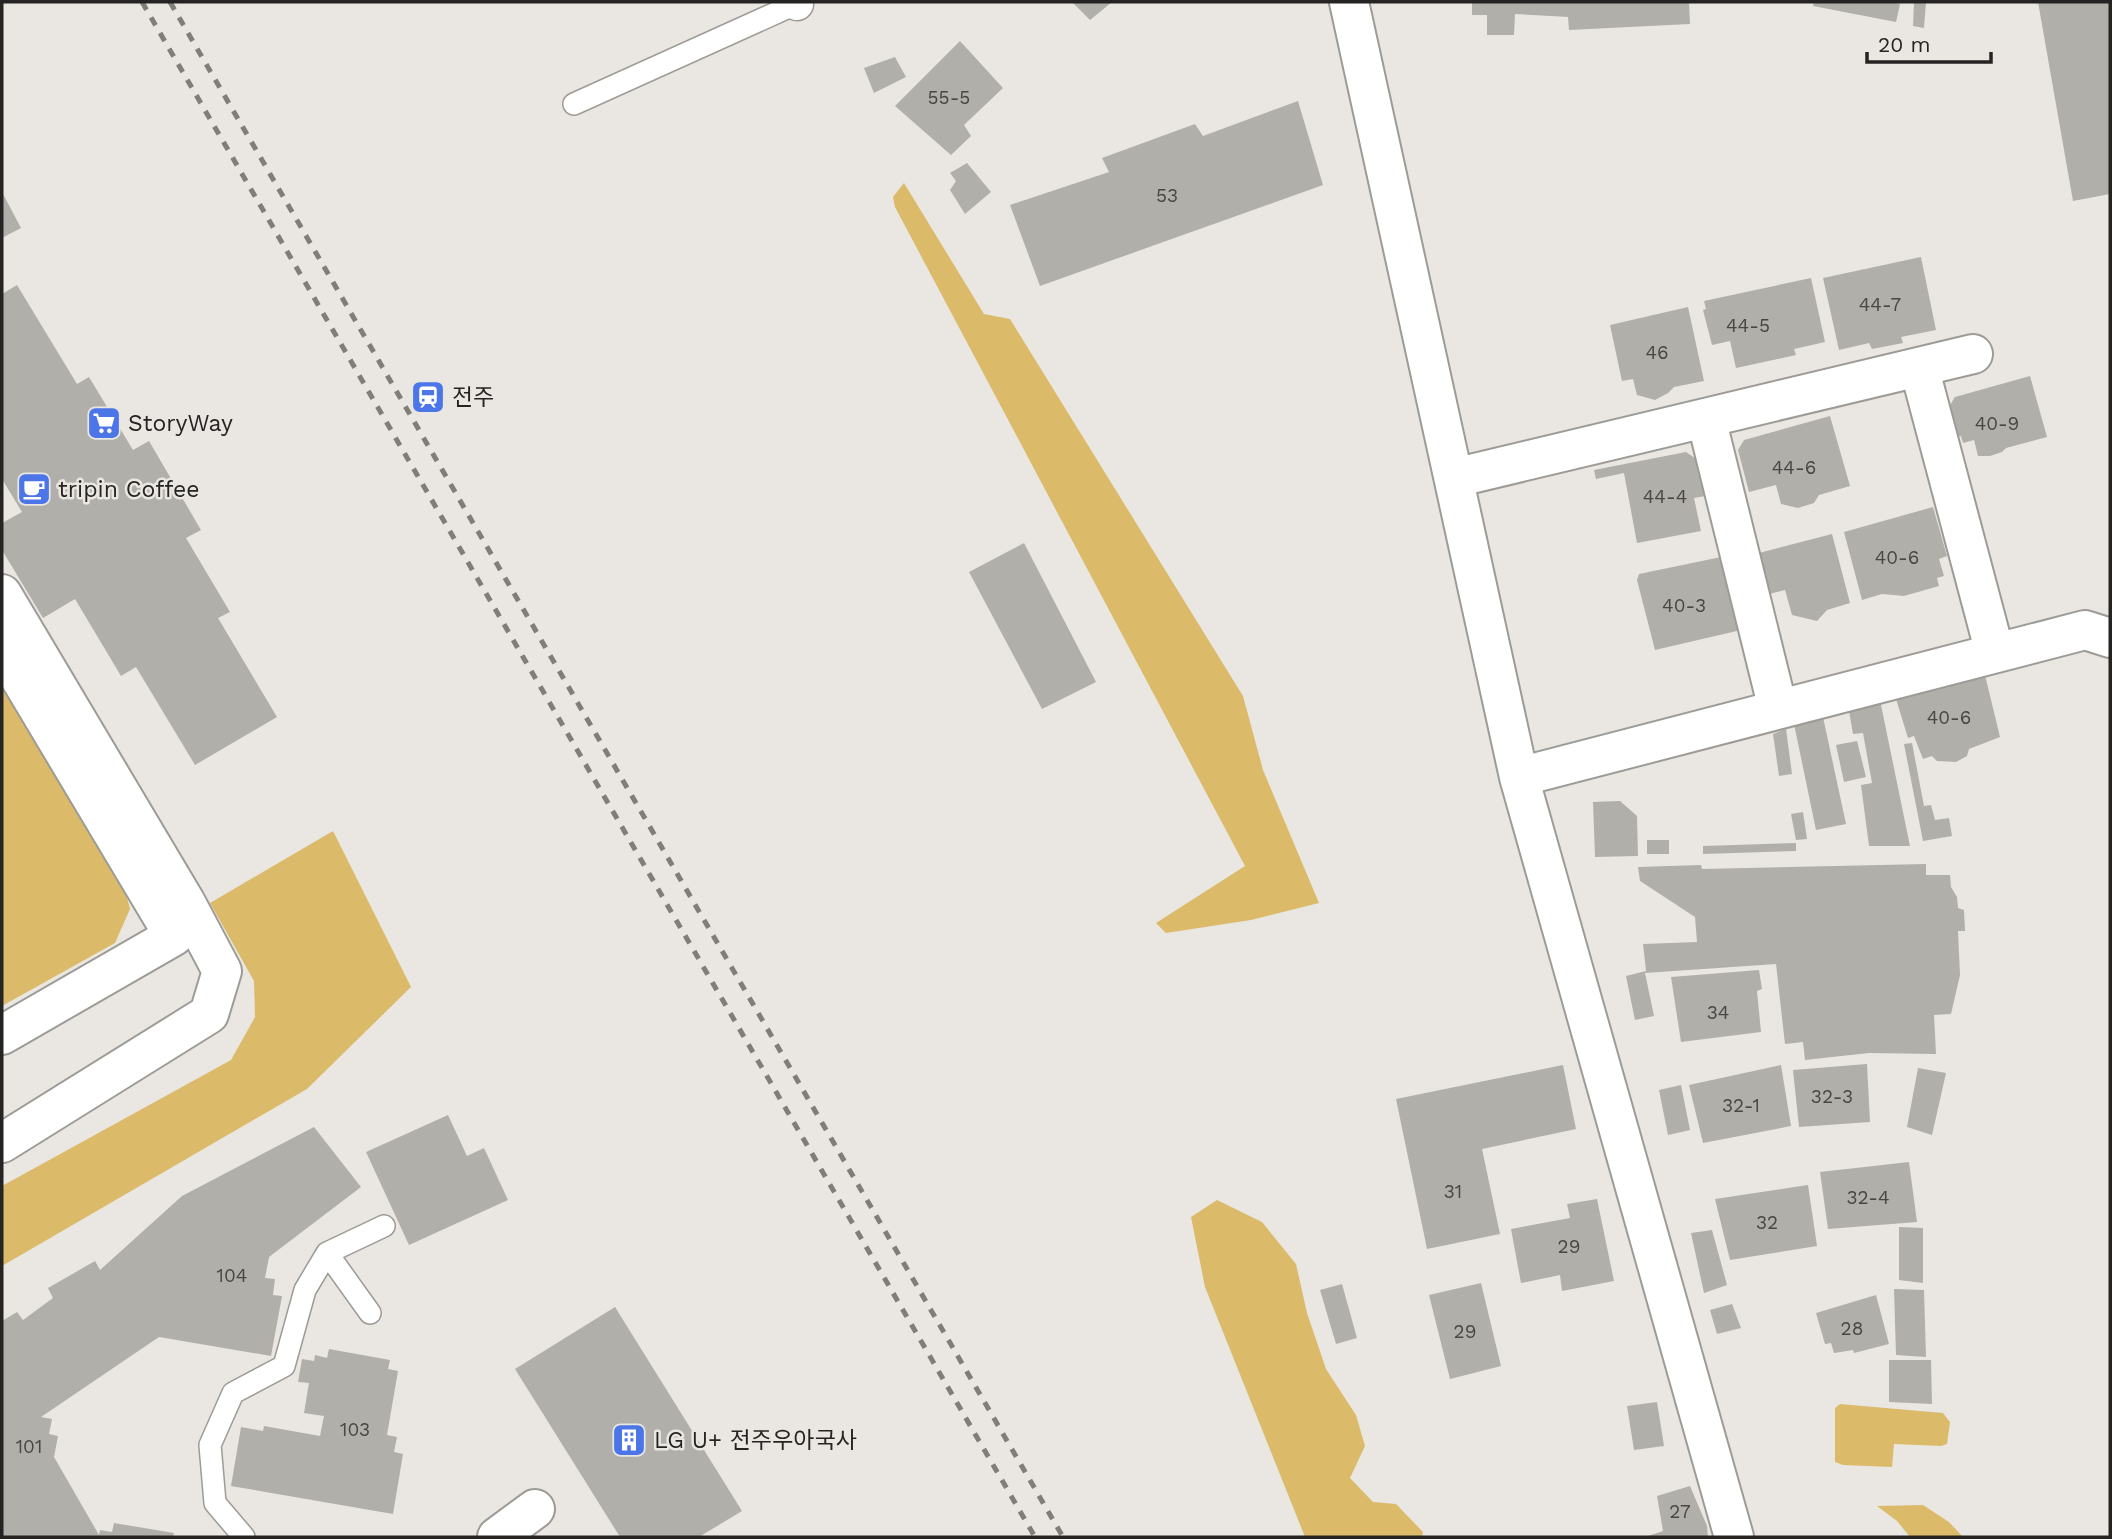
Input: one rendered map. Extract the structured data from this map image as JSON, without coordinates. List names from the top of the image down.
{
  "places": {
    "station": ["전주"],
    "supermarket": ["StoryWay"],
    "cafe": ["tripin Coffee"],
    "building": ["LG U+ 전주우아국사"]
  },
  "house_numbers": [
    "55-5",
    "53",
    "44-7",
    "44-5",
    "46",
    "40-9",
    "44-6",
    "44-4",
    "40-6",
    "40-3",
    "40-6",
    "34",
    "32-3",
    "32-1",
    "31",
    "32-4",
    "32",
    "29",
    "104",
    "28",
    "29",
    "103",
    "101",
    "27"
  ],
  "scale_bar": "20 m"
}
